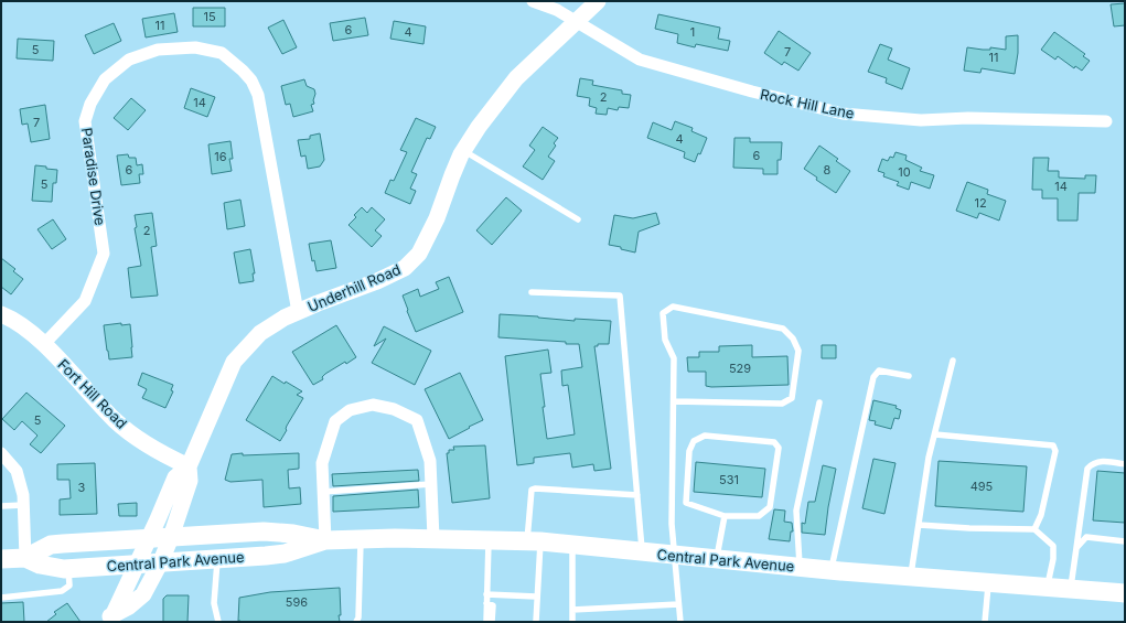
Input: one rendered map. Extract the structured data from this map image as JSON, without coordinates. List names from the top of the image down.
{
  "streets": {
    "main road": ["Central Park Avenue"],
    "street": [
      "Rock Hill Lane",
      "Paradise Drive",
      "Underhill Road",
      "Fort Hill Road"
    ]
  },
  "crossings": [
    ["Rock Hill Lane", "Underhill Road"],
    ["Paradise Drive", "Underhill Road"],
    ["Paradise Drive", "Fort Hill Road"],
    ["Underhill Road", "Fort Hill Road"],
    ["Underhill Road", "Central Park Avenue"]
  ],
  "house_numbers": [
    "15",
    "11",
    "6",
    "4",
    "1",
    "5",
    "7",
    "11",
    "2",
    "14",
    "7",
    "4",
    "6",
    "16",
    "6",
    "8",
    "10",
    "5",
    "14",
    "12",
    "2",
    "529",
    "5",
    "531",
    "495",
    "3",
    "596"
  ]
}
